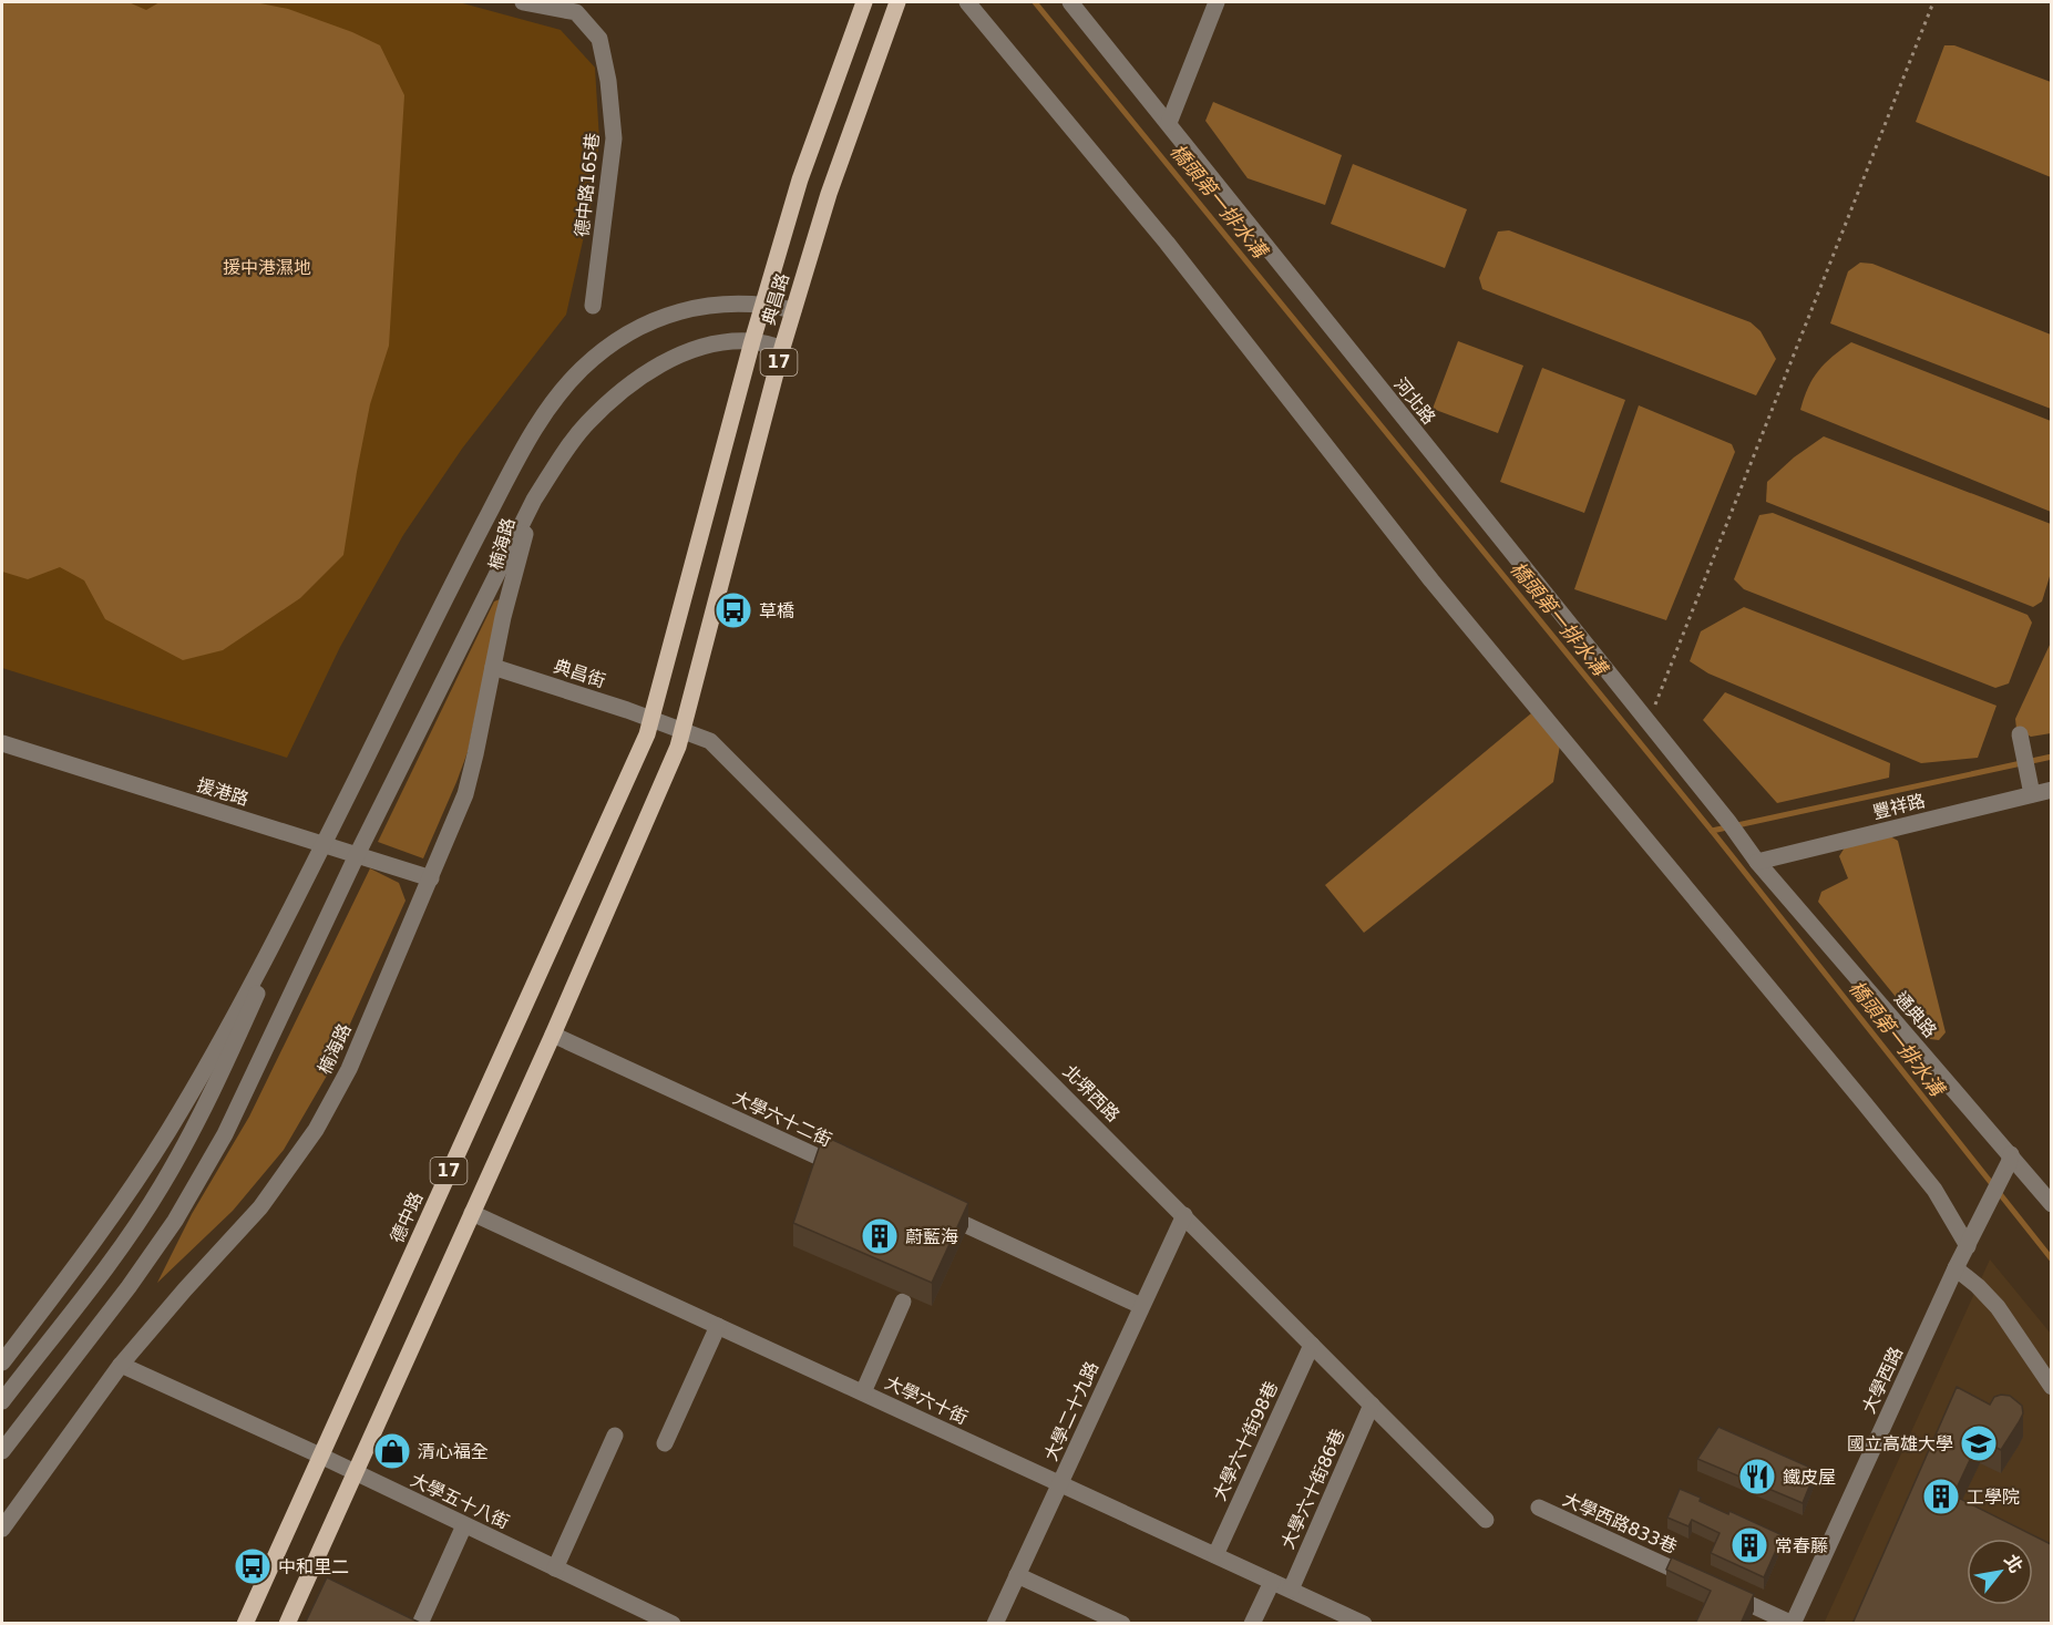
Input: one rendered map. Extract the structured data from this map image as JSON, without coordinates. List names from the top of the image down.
{
  "streets": {
    "main road": ["典昌路", "17", "德中路"],
    "street": [
      "德中路165巷",
      "河北路",
      "楠海路",
      "典昌街",
      "援港路",
      "豐祥路",
      "通典路",
      "北堺西路",
      "大學六十二街",
      "大學西路",
      "大學六十街",
      "大學二十九路",
      "大學六十街98巷",
      "大學六十街86巷",
      "大學五十八街",
      "大學西路833巷"
    ]
  },
  "crossings": [
    ["典昌路", "17"],
    ["典昌路", "楠海路"],
    ["典昌路", "典昌街"],
    ["典昌路", "北堺西路"],
    ["典昌路", "德中路"],
    ["17", "北堺西路"],
    ["17", "大學六十二街"],
    ["17", "大學六十街"],
    ["17", "大學五十八街"],
    ["河北路", "通典路"],
    ["楠海路", "典昌街"],
    ["楠海路", "援港路"],
    ["楠海路", "大學五十八街"],
    ["典昌街", "北堺西路"],
    ["典昌街", "德中路"],
    ["豐祥路", "通典路"],
    ["通典路", "大學西路"],
    ["北堺西路", "德中路"],
    ["北堺西路", "大學二十九路"],
    ["北堺西路", "大學六十街98巷"],
    ["北堺西路", "大學六十街86巷"],
    ["德中路", "大學五十八街"],
    ["大學六十街", "大學二十九路"],
    ["大學六十街", "大學六十街98巷"],
    ["大學六十街", "大學六十街86巷"]
  ],
  "water": ["橋頭第一排水溝"],
  "parks": ["援中港濕地"],
  "places": {
    "bus stop": ["草橋", "中和里二"],
    "building": ["蔚藍海", "工學院", "常春藤"],
    "school or university": ["國立高雄大學"],
    "shop": ["清心福全"],
    "restaurant": ["鐵皮屋"]
  },
  "north": "top right"
}
